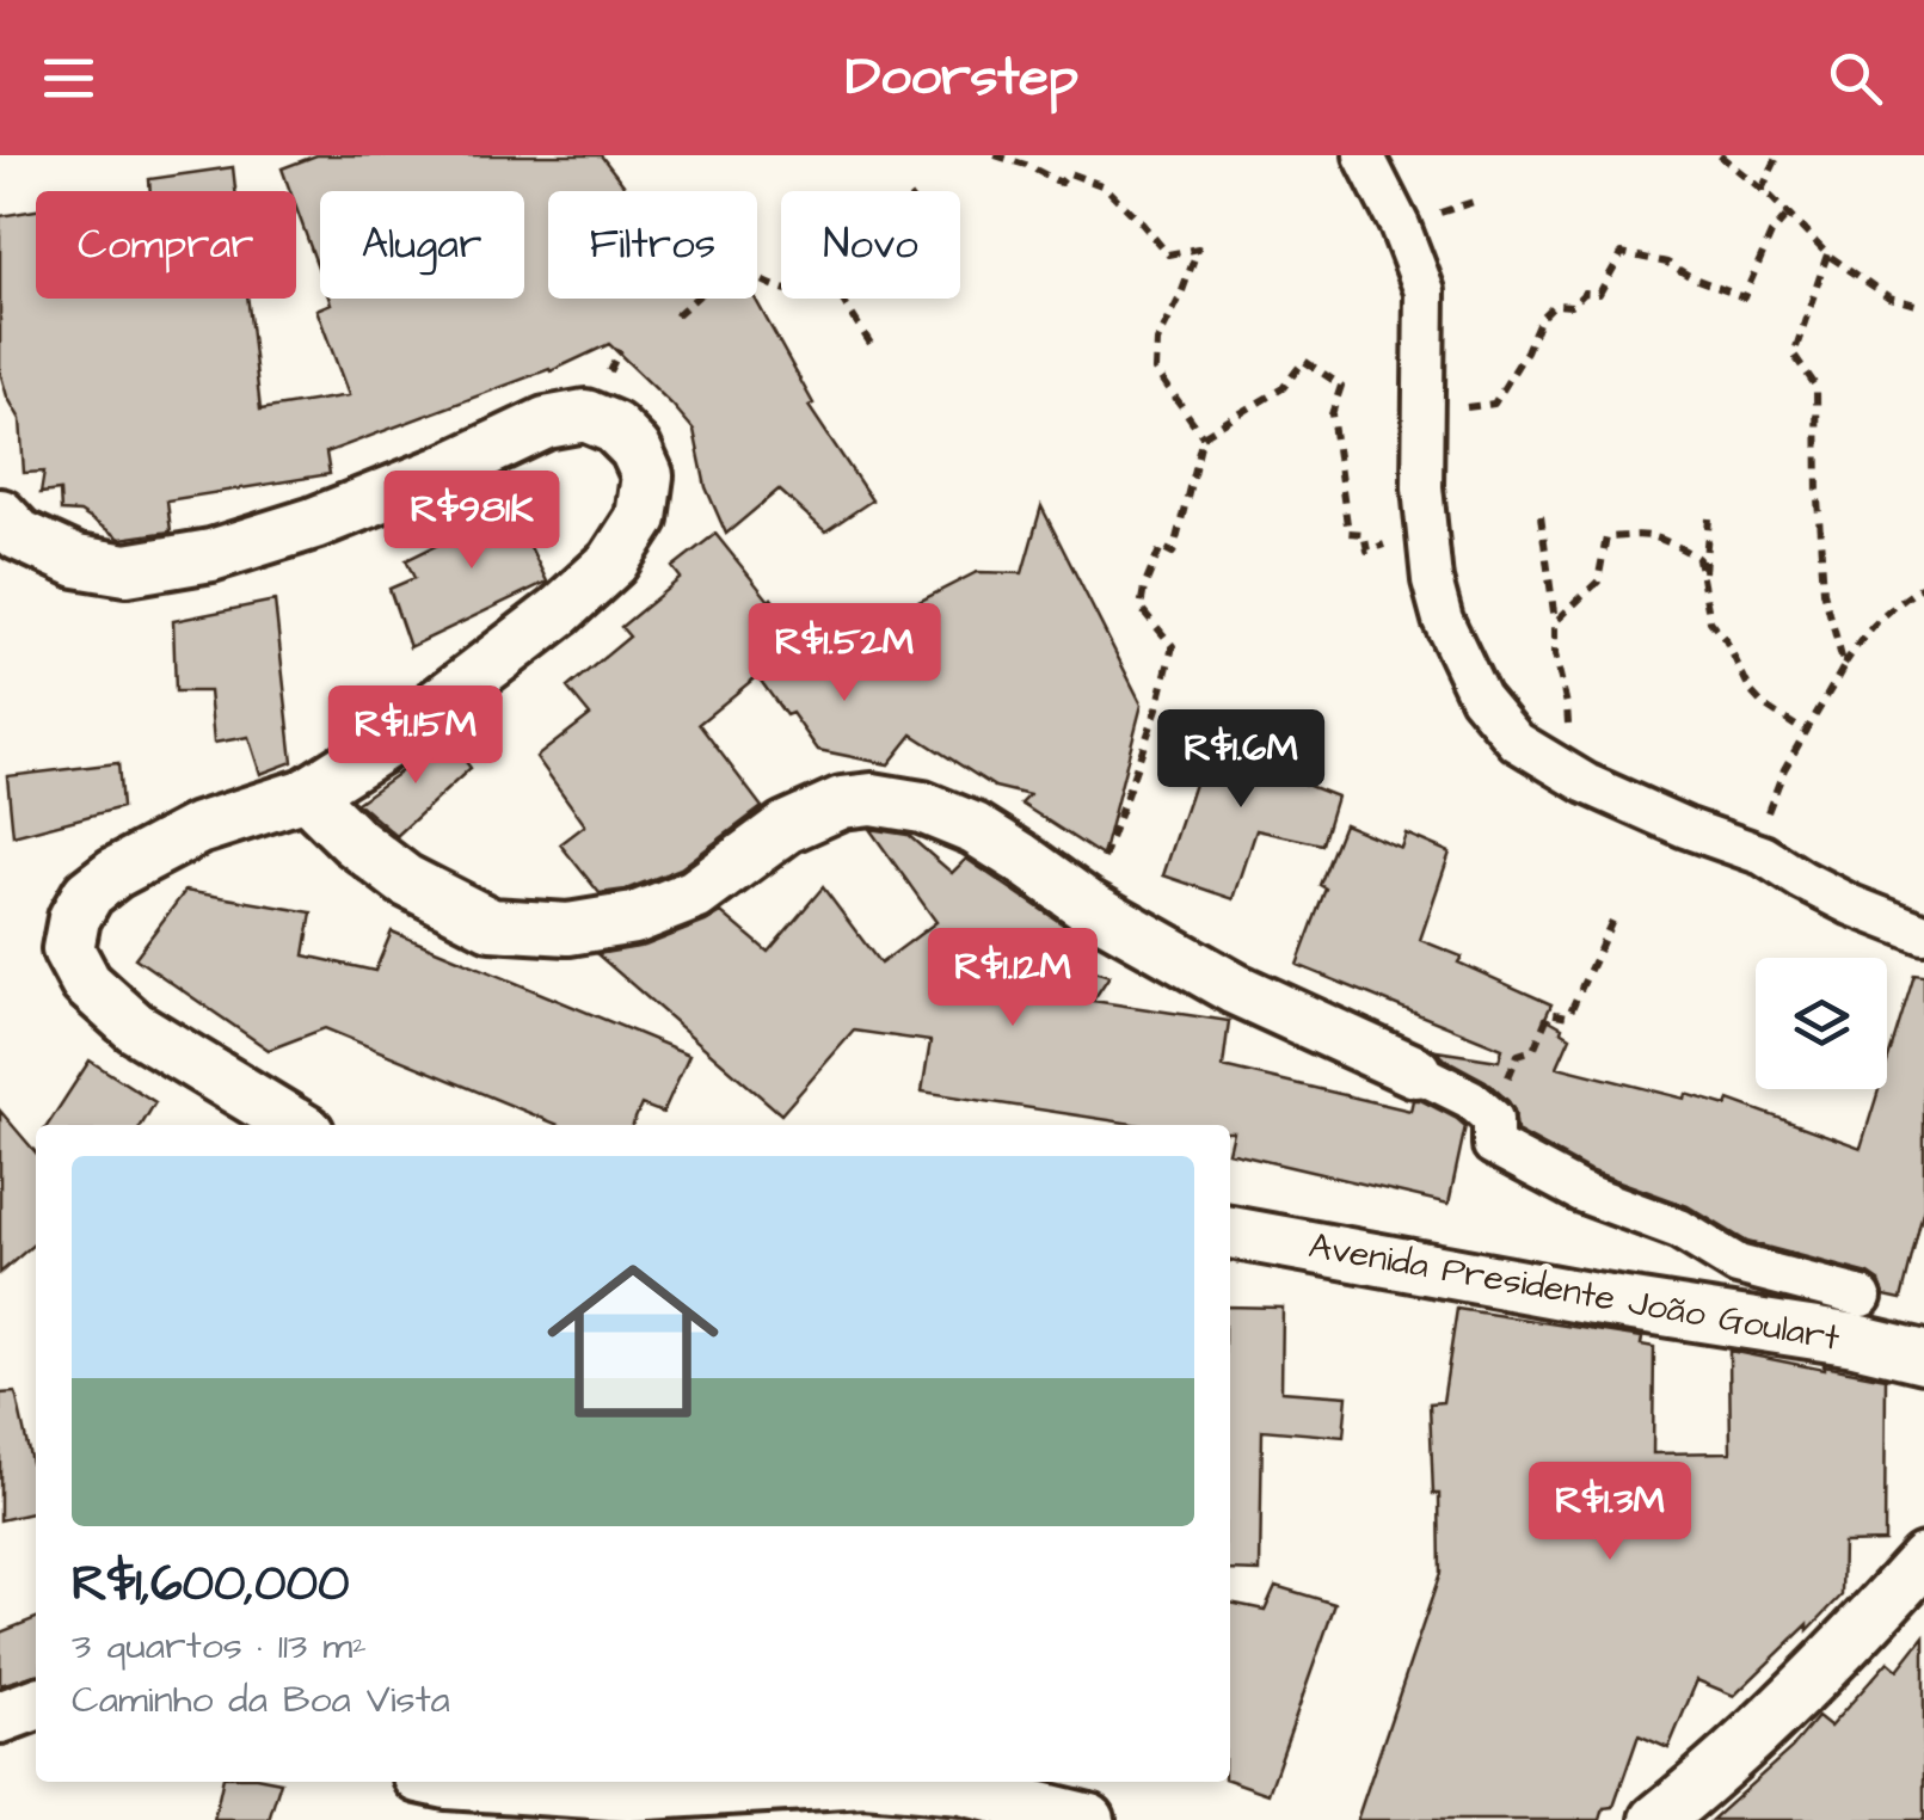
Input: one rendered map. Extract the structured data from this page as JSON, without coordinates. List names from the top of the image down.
{
  "streets": {
    "street": ["Avenida Presidente João Goulart"]
  },
  "page": {
    "header": "Doorstep",
    "chip": [
      "Comprar",
      "Alugar",
      "Filtros",
      "Novo"
    ],
    "price": [
      "R$981K",
      "R$1.52M",
      "R$1.15M",
      "R$1.6M",
      "R$1.12M",
      "R$1.3M"
    ],
    "list": [
      {
        "name": "R$1,600,000",
        "note": "3 quartos · 113 m² · Caminho da Boa Vista"
      }
    ]
  }
}
